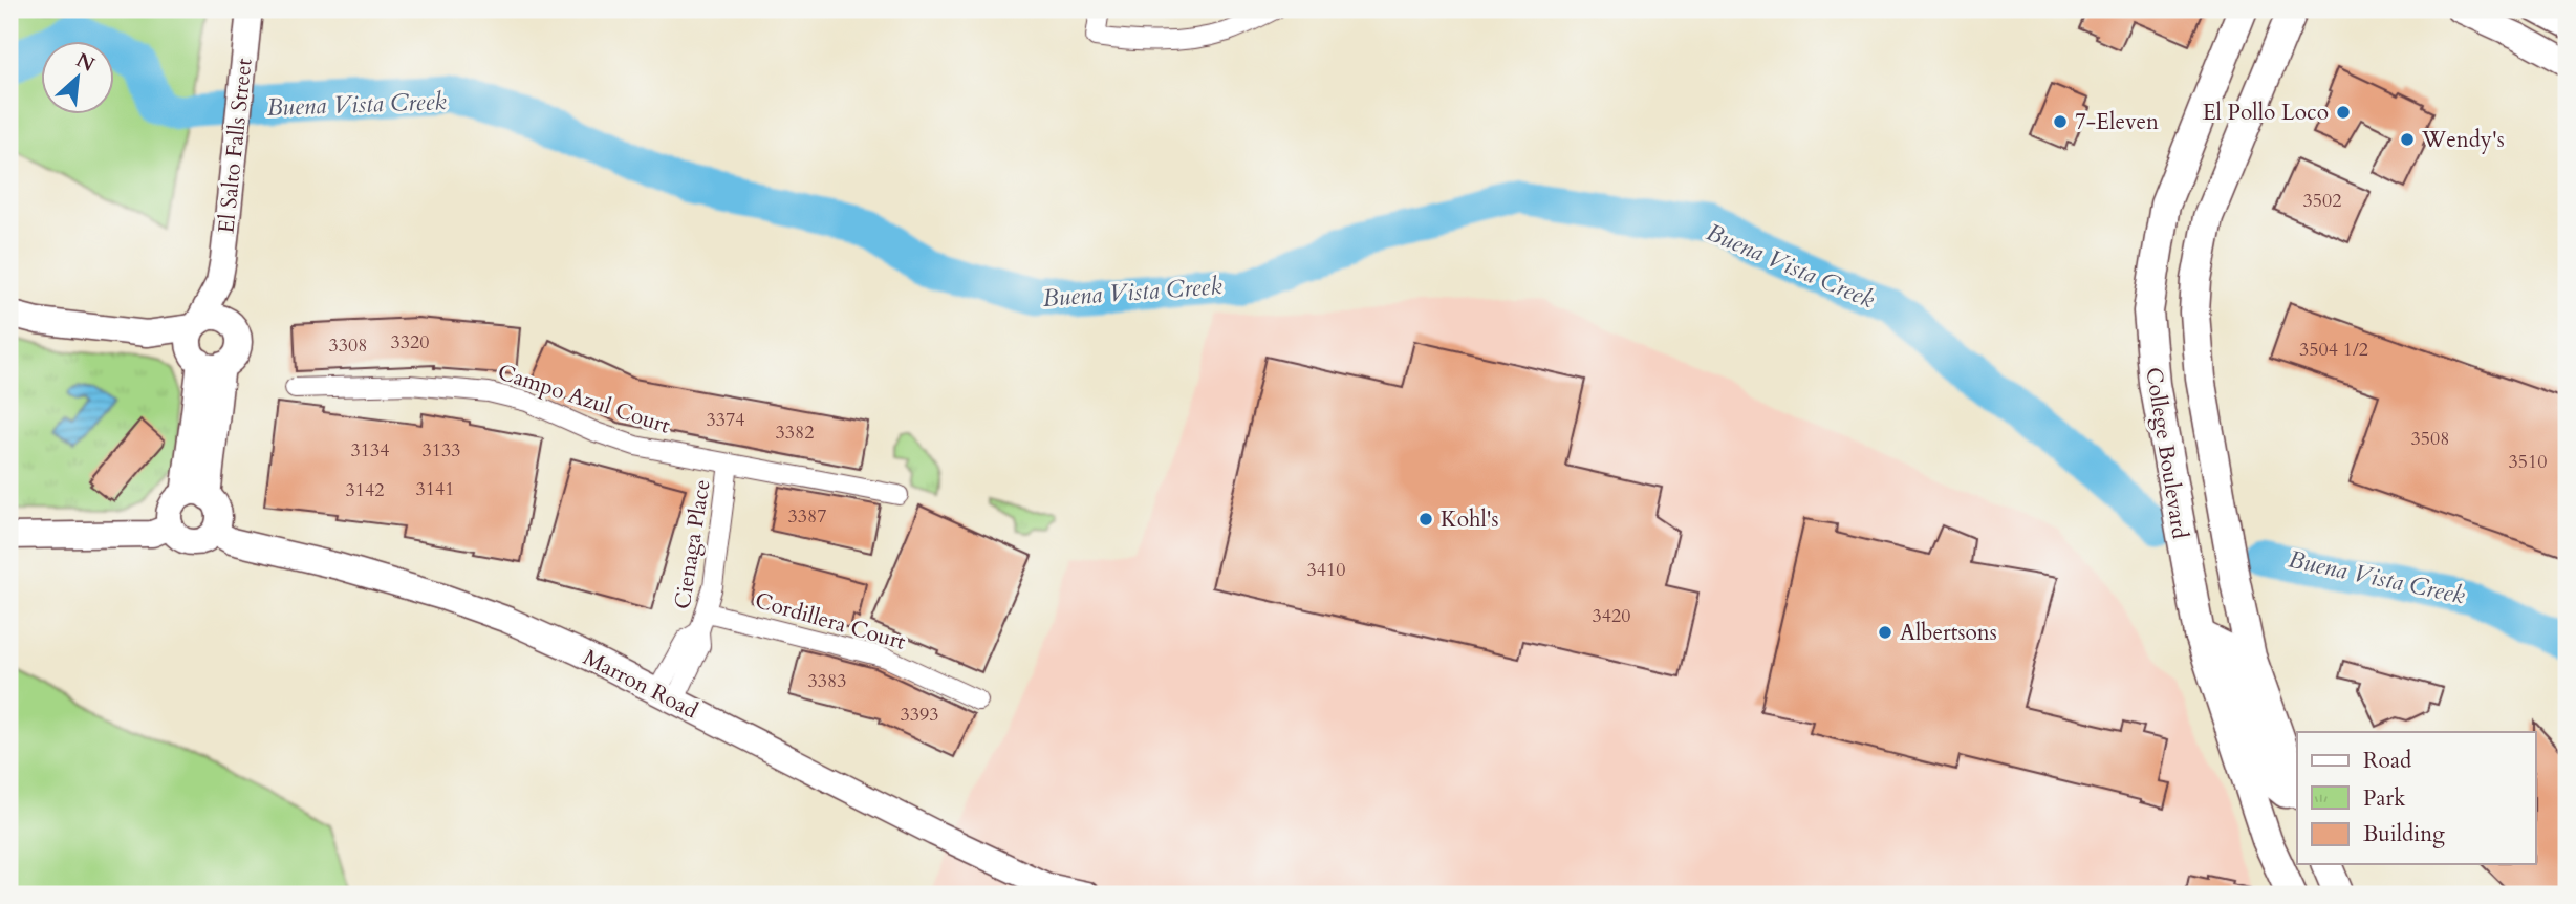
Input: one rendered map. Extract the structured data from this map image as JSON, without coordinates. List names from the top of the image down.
{
  "streets": {
    "main road": ["College Boulevard"],
    "street": [
      "El Salto Falls Street",
      "Campo Azul Court",
      "Cienaga Place",
      "Cordillera Court",
      "Marron Road"
    ]
  },
  "crossings": [
    ["El Salto Falls Street", "Marron Road"],
    ["Campo Azul Court", "Cienaga Place"],
    ["Cienaga Place", "Cordillera Court"],
    ["Cienaga Place", "Marron Road"]
  ],
  "water": ["Buena Vista Creek"],
  "places": [
    "El Pollo Loco",
    "7-Eleven",
    "Wendy's",
    "Kohl's",
    "Albertsons"
  ],
  "house_numbers": [
    "3502",
    "3320",
    "3308",
    "3504 1/2",
    "3374",
    "3382",
    "3508",
    "3134",
    "3133",
    "3510",
    "3141",
    "3142",
    "3387",
    "3410",
    "3420",
    "3383",
    "3393"
  ],
  "legend": ["Road", "Park", "Building"],
  "north": "top right"
}
